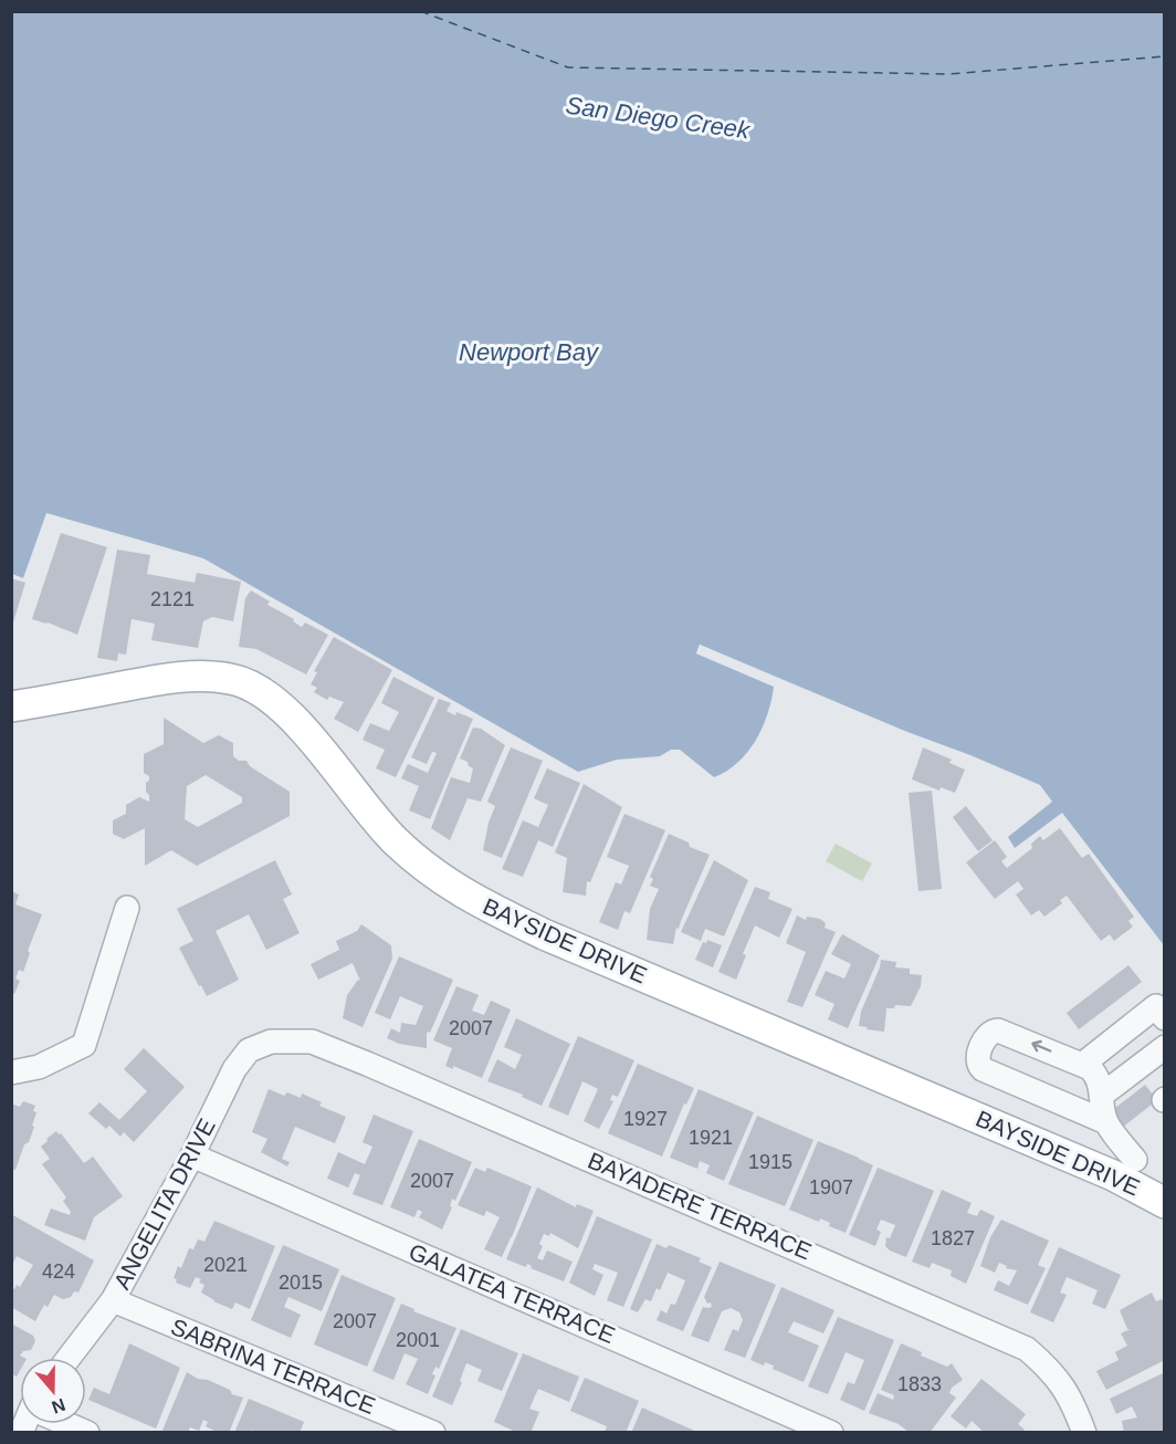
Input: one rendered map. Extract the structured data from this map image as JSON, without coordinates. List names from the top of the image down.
{
  "streets": {
    "main road": ["BAYSIDE DRIVE"],
    "street": [
      "ANGELITA DRIVE",
      "BAYADERE TERRACE",
      "GALATEA TERRACE",
      "SABRINA TERRACE"
    ]
  },
  "crossings": [
    ["ANGELITA DRIVE", "BAYADERE TERRACE"],
    ["ANGELITA DRIVE", "GALATEA TERRACE"],
    ["ANGELITA DRIVE", "SABRINA TERRACE"]
  ],
  "water": ["San Diego Creek", "Newport Bay"],
  "house_numbers": [
    "2121",
    "2007",
    "1927",
    "1921",
    "1915",
    "2007",
    "1907",
    "1827",
    "2021",
    "424",
    "2015",
    "2007",
    "2001",
    "1833"
  ],
  "north": "bottom"
}
